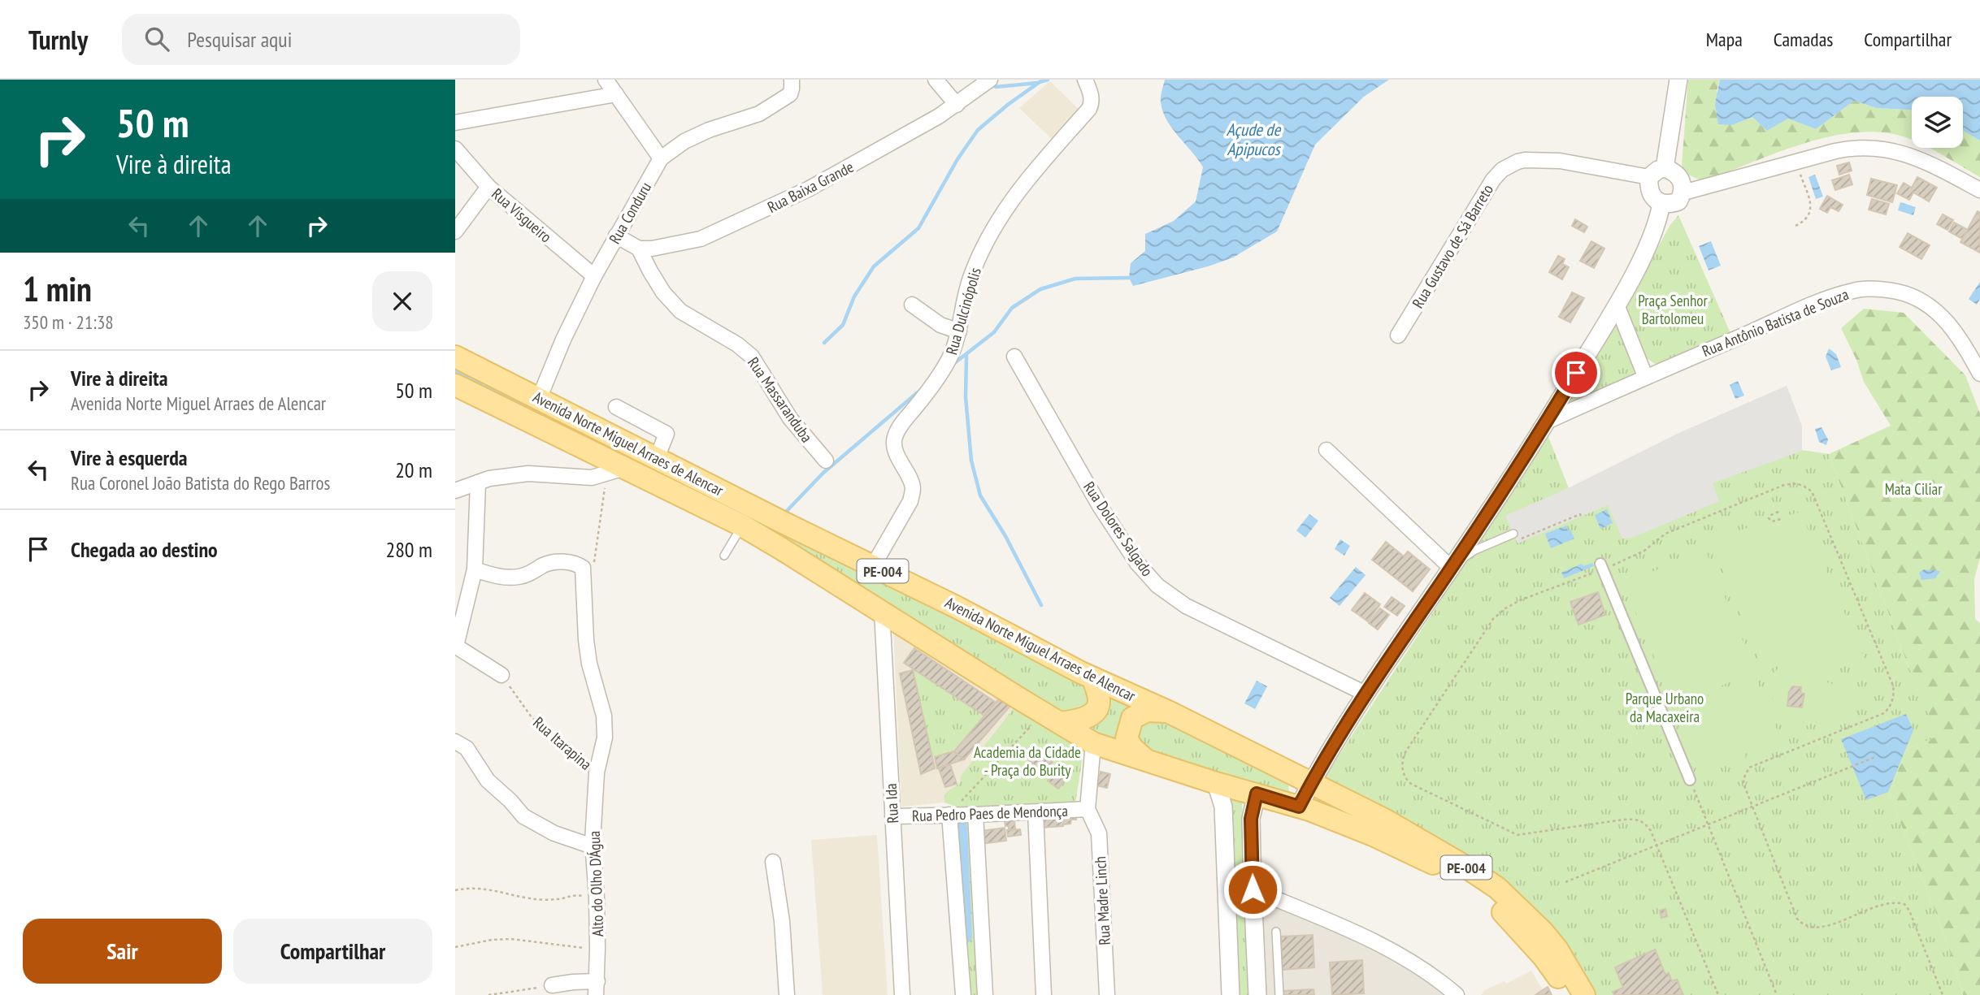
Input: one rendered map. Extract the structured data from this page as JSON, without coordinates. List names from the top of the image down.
{
  "streets": {
    "main road": ["Avenida Norte Miguel Arraes de Alencar", "PE-004"],
    "street": [
      "Rua Baixa Grande",
      "Rua Conduru",
      "Rua Visgueiro",
      "Rua Gustavo de Sá Barreto",
      "Rua Dulcinópolis",
      "Rua Antônio Batista de Souza",
      "Rua Massaranduba",
      "Rua Dolores Salgado",
      "Rua Ida",
      "Rua Pedro Paes de Mendonça",
      "Alto do Olho D'Água",
      "Rua Madre Linch"
    ],
    "path": ["Rua Itarapina"]
  },
  "crossings": [
    ["Rua Baixa Grande", "Rua Massaranduba"],
    ["Rua Conduru", "Rua Visgueiro"],
    ["Rua Conduru", "Avenida Norte Miguel Arraes de Alencar"],
    ["Rua Dulcinópolis", "Avenida Norte Miguel Arraes de Alencar"],
    ["Avenida Norte Miguel Arraes de Alencar", "Rua Ida"],
    ["Rua Itarapina", "Alto do Olho D'Água"],
    ["Rua Ida", "Rua Pedro Paes de Mendonça"],
    ["Rua Pedro Paes de Mendonça", "Rua Madre Linch"]
  ],
  "water": ["Açude de Apipucos"],
  "parks": [
    "Praça Senhor Bartolomeu",
    "Mata Ciliar",
    "Parque Urbano da Macaxeira",
    "Academia da Cidade - Praça do Burity"
  ],
  "page": {
    "header": "Turnly",
    "search": "Pesquisar aqui",
    "nav": ["Mapa", "Camadas", "Compartilhar"],
    "turn": ["50 m", "Vire à direita"],
    "heading": ["1 min", "350 m · 21:38"],
    "list": [
      {
        "name": "Vire à direita",
        "note": "Avenida Norte Miguel Arraes de Alencar",
        "value": "50 m"
      },
      {
        "name": "Vire à esquerda",
        "note": "Rua Coronel João Batista do Rego Barros",
        "value": "20 m"
      },
      {
        "name": "Chegada ao destino",
        "value": "280 m"
      }
    ],
    "buttons": ["Sair", "Compartilhar"]
  }
}
